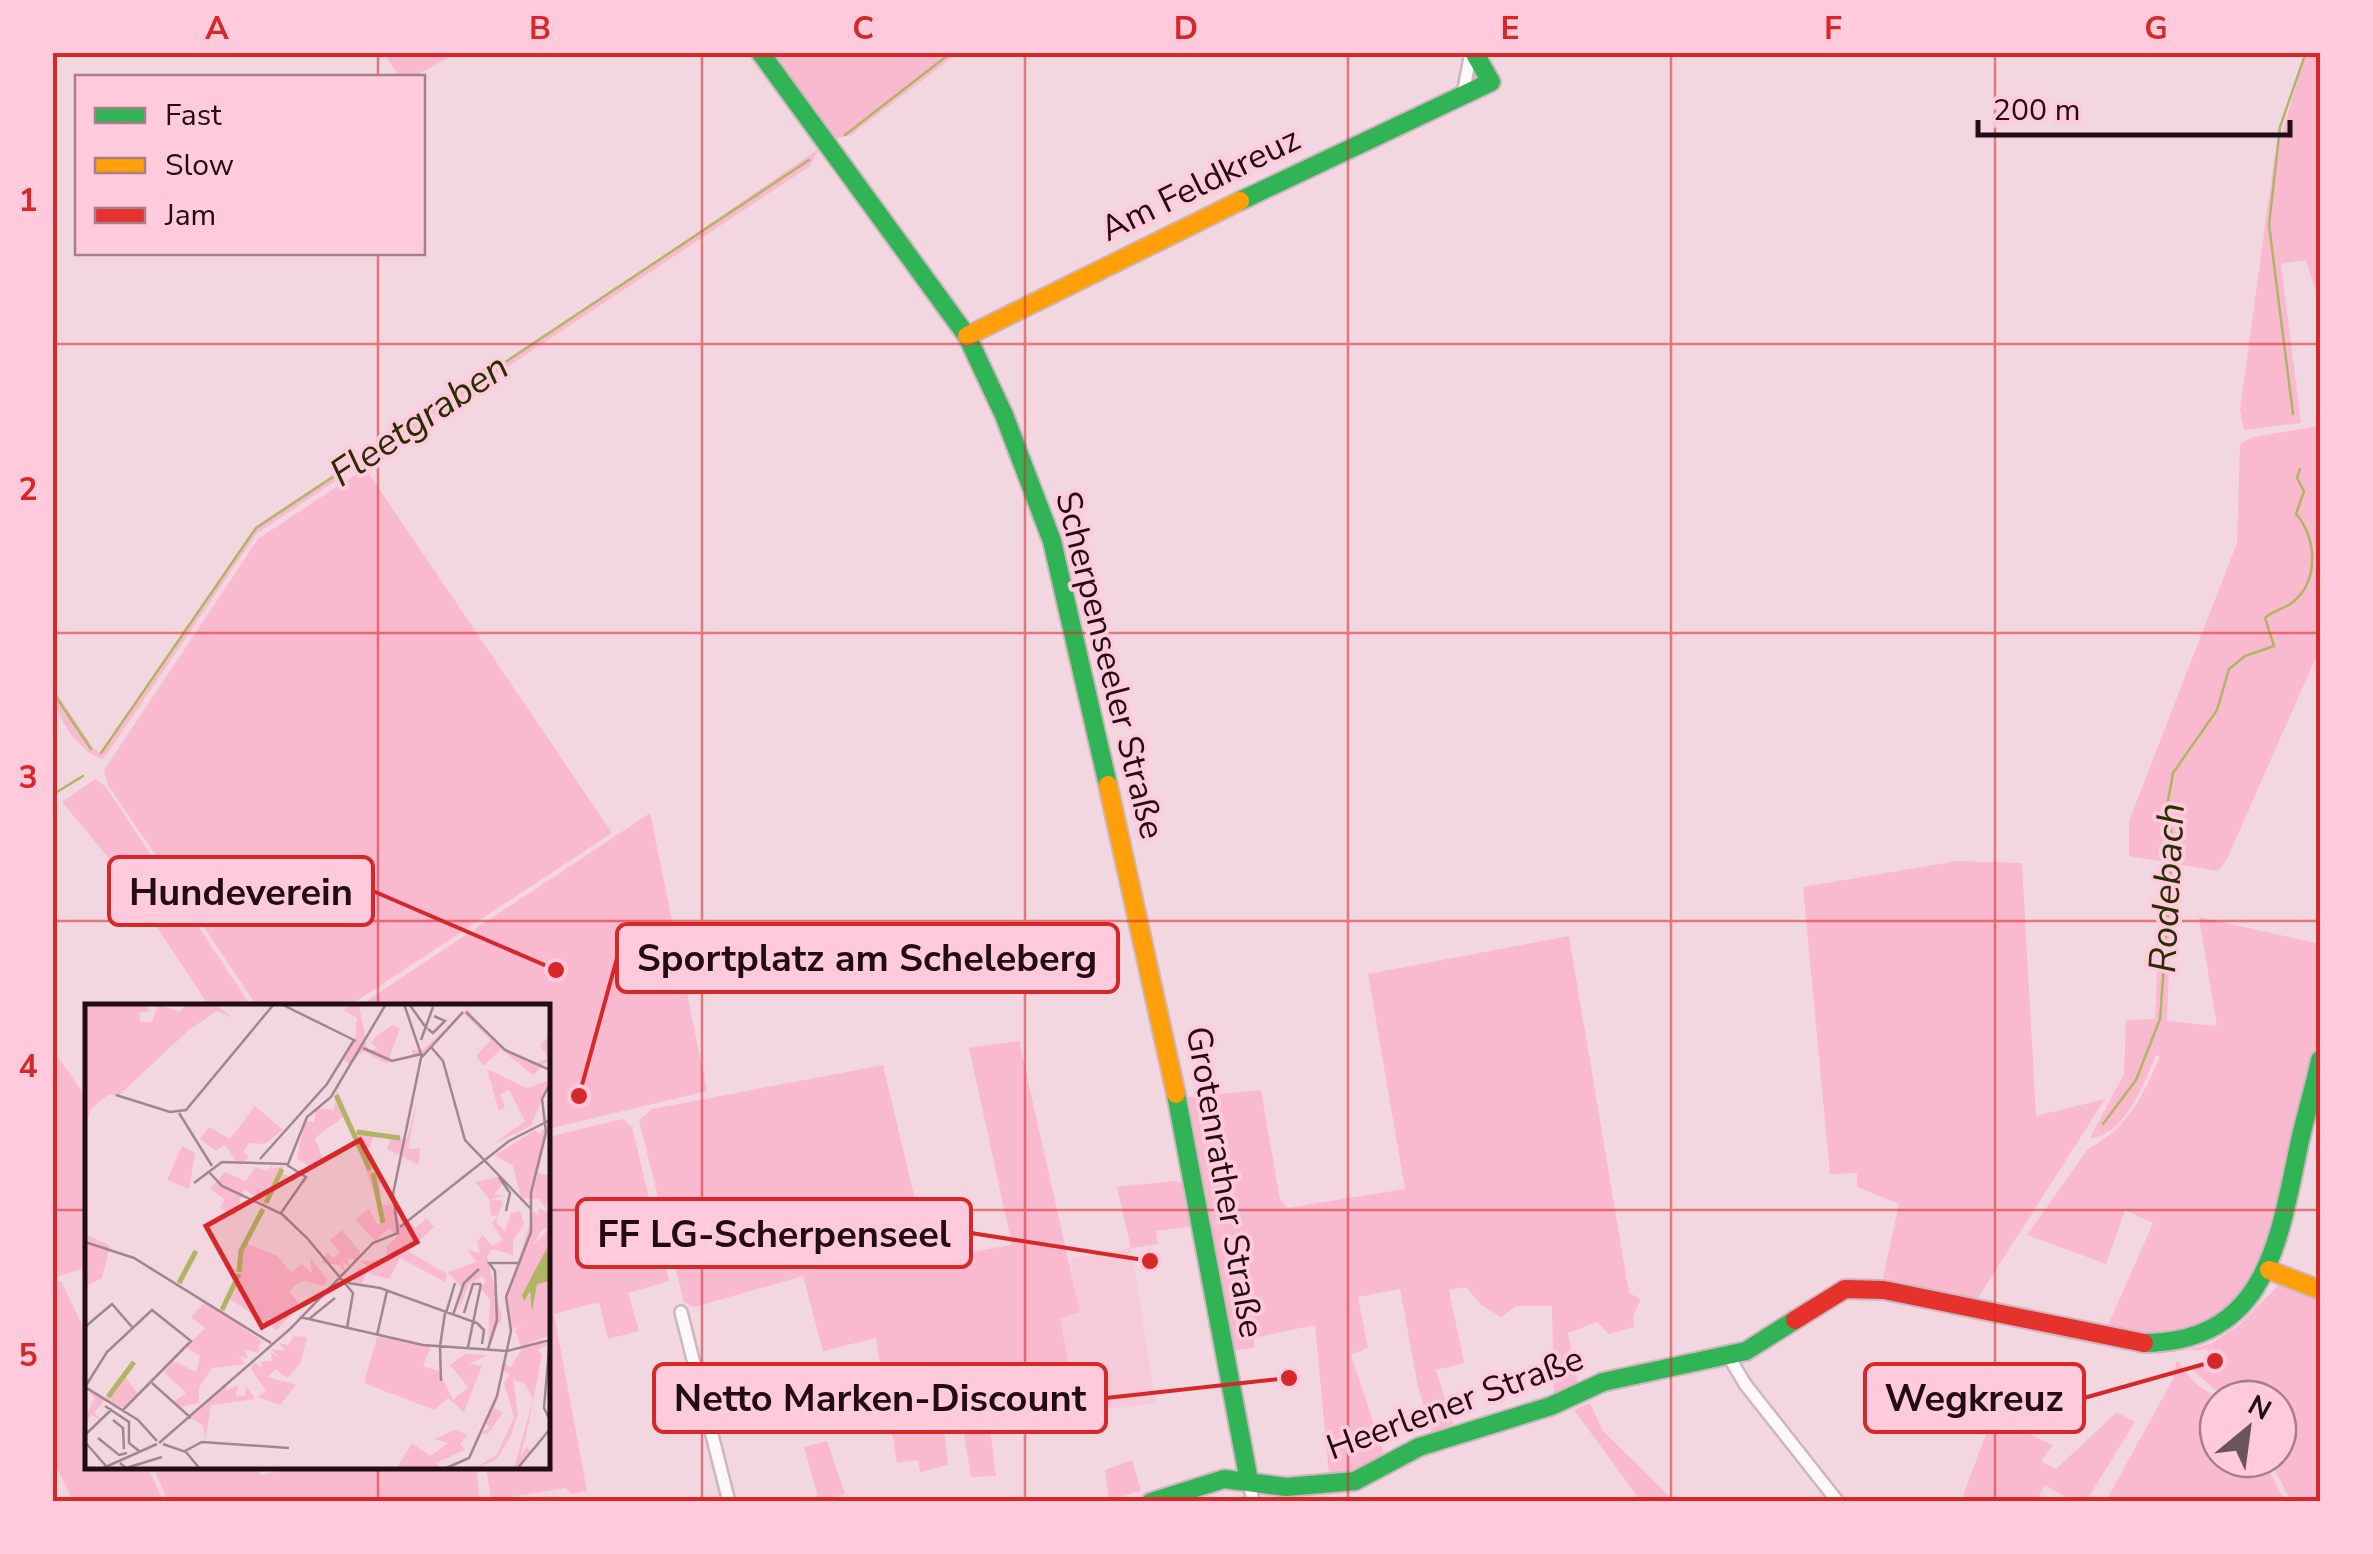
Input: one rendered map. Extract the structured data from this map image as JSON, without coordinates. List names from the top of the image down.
{
  "streets": {
    "street": [
      "Am Feldkreuz",
      "Scherpenseeler Straße",
      "Grotenrather Straße",
      "Heerlener Straße"
    ]
  },
  "crossings": [
    ["Am Feldkreuz", "Scherpenseeler Straße"],
    ["Scherpenseeler Straße", "Grotenrather Straße"],
    ["Grotenrather Straße", "Heerlener Straße"]
  ],
  "water": ["Fleetgraben", "Rodebach"],
  "places": [
    "Hundeverein",
    "Sportplatz am Scheleberg",
    "FF LG-Scherpenseel",
    "Wegkreuz",
    "Netto Marken-Discount"
  ],
  "legend": ["Fast", "Slow", "Jam"],
  "scale_bar": "200 m",
  "north": "top right",
  "grid": {
    "columns": [
      "A",
      "B",
      "C",
      "D",
      "E",
      "F",
      "G"
    ],
    "rows": [
      "1",
      "2",
      "3",
      "4",
      "5"
    ]
  }
}
